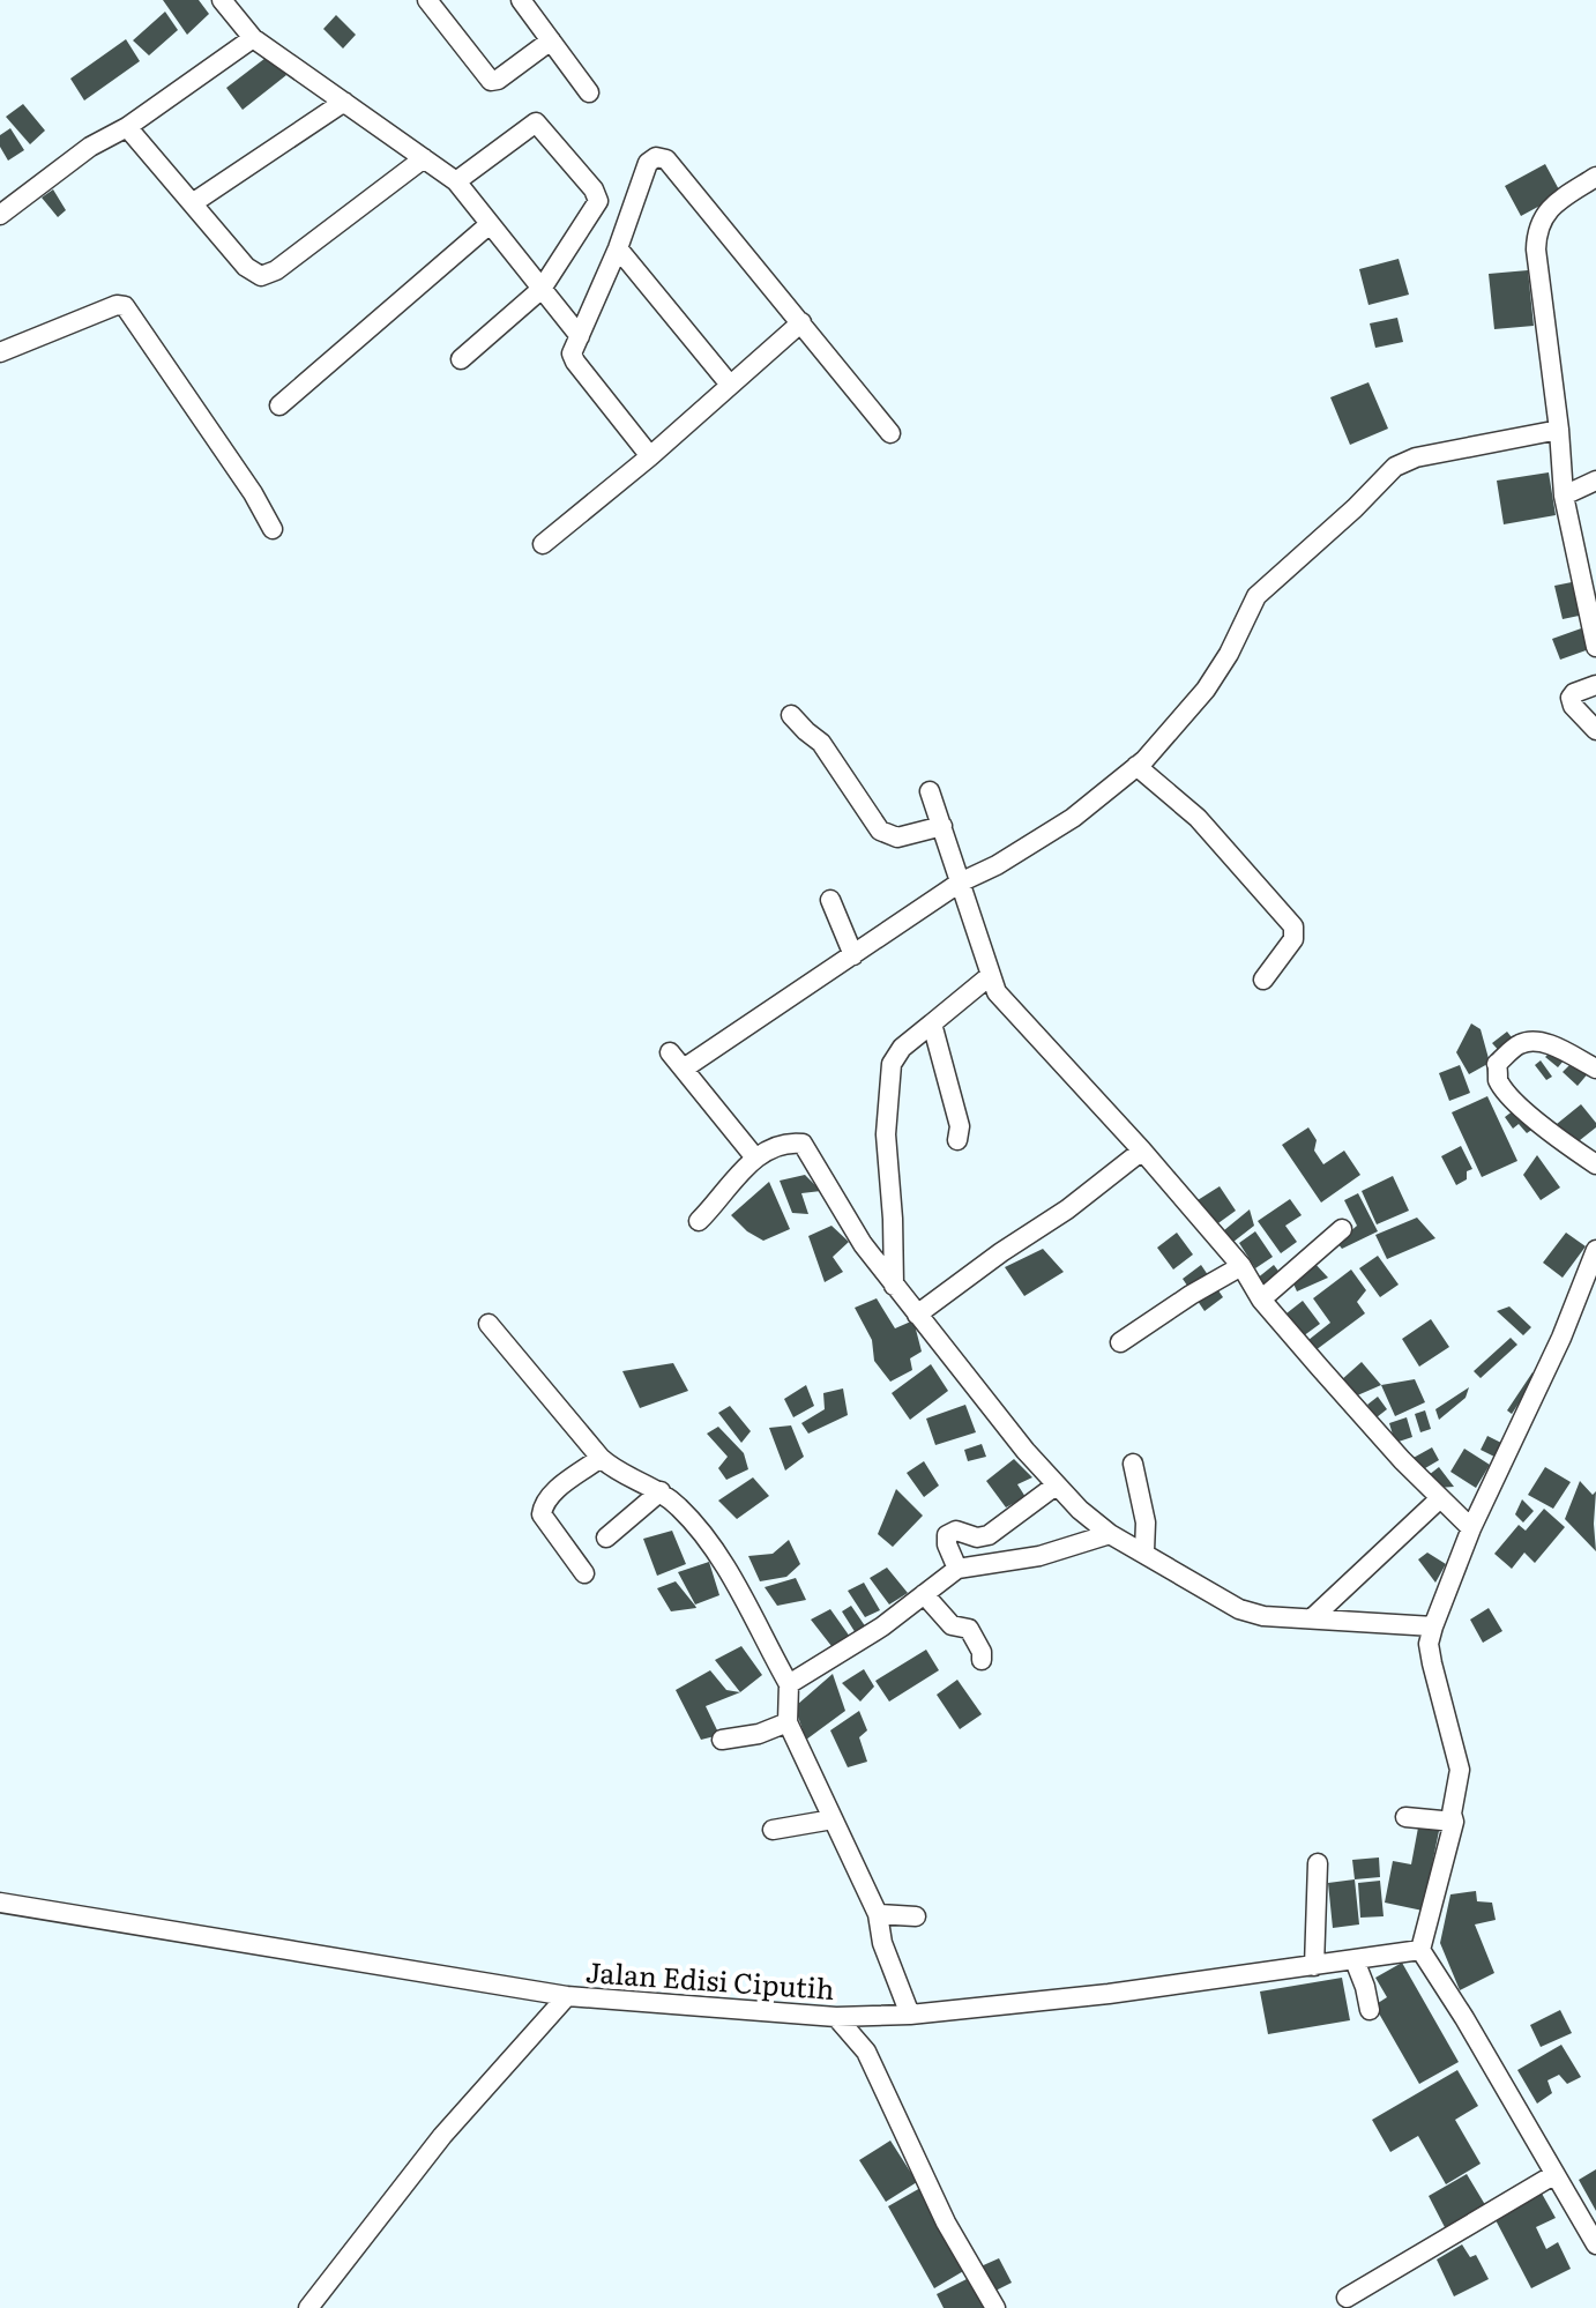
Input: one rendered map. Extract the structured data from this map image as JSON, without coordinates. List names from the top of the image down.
{
  "streets": {
    "street": ["Jalan Edisi Ciputih"]
  }
}
